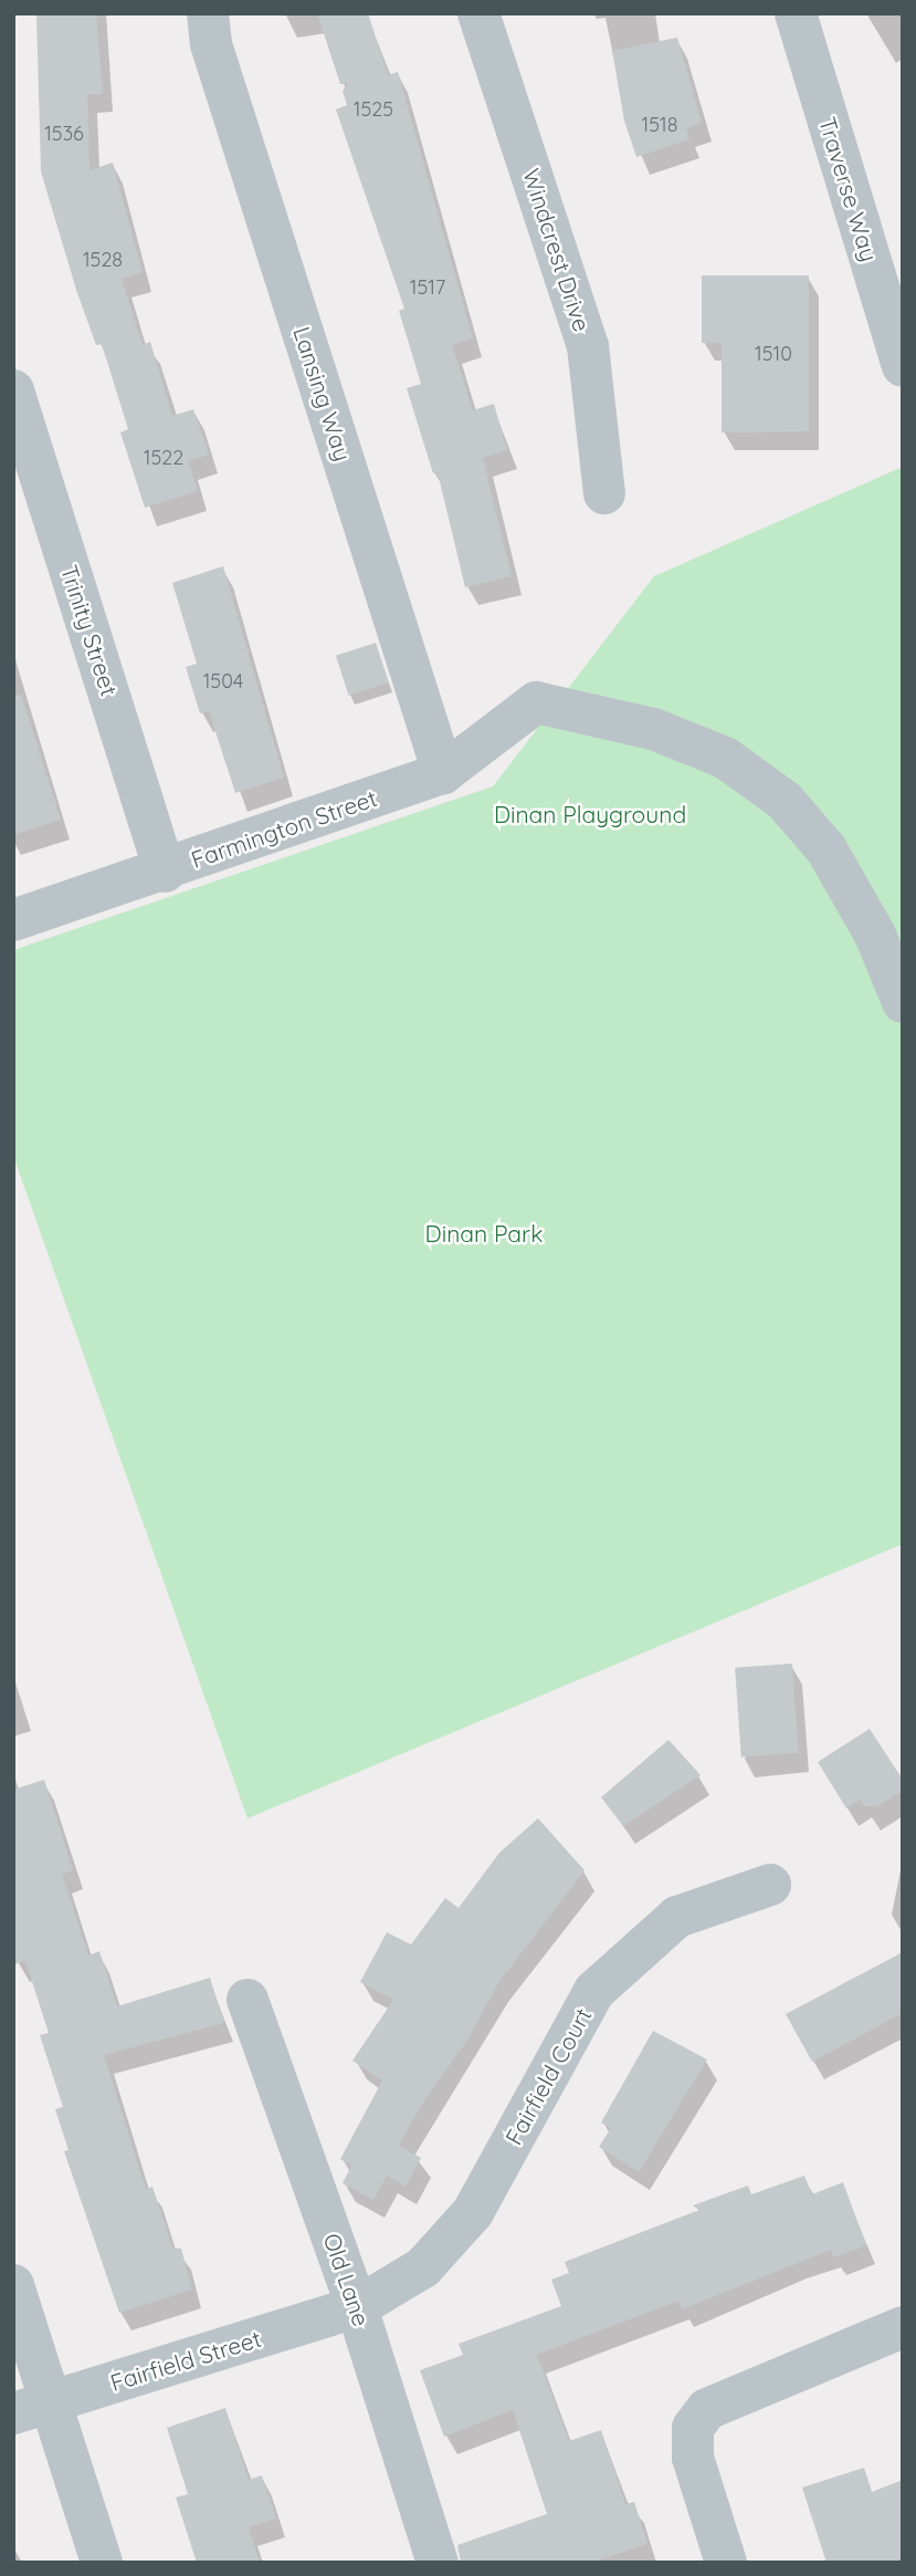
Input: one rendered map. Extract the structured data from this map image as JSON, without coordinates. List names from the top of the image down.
{
  "streets": {
    "street": [
      "Traverse Way",
      "Windcrest Drive",
      "Lansing Way",
      "Trinity Street",
      "Farmington Street",
      "Fairfield Court",
      "Old Lane",
      "Fairfield Street"
    ]
  },
  "crossings": [
    ["Lansing Way", "Farmington Street"],
    ["Trinity Street", "Farmington Street"],
    ["Fairfield Court", "Old Lane"],
    ["Fairfield Court", "Fairfield Street"],
    ["Old Lane", "Fairfield Street"]
  ],
  "parks": ["Dinan Playground", "Dinan Park"],
  "house_numbers": [
    "1525",
    "1518",
    "1536",
    "1528",
    "1517",
    "1510",
    "1522",
    "1504"
  ]
}
